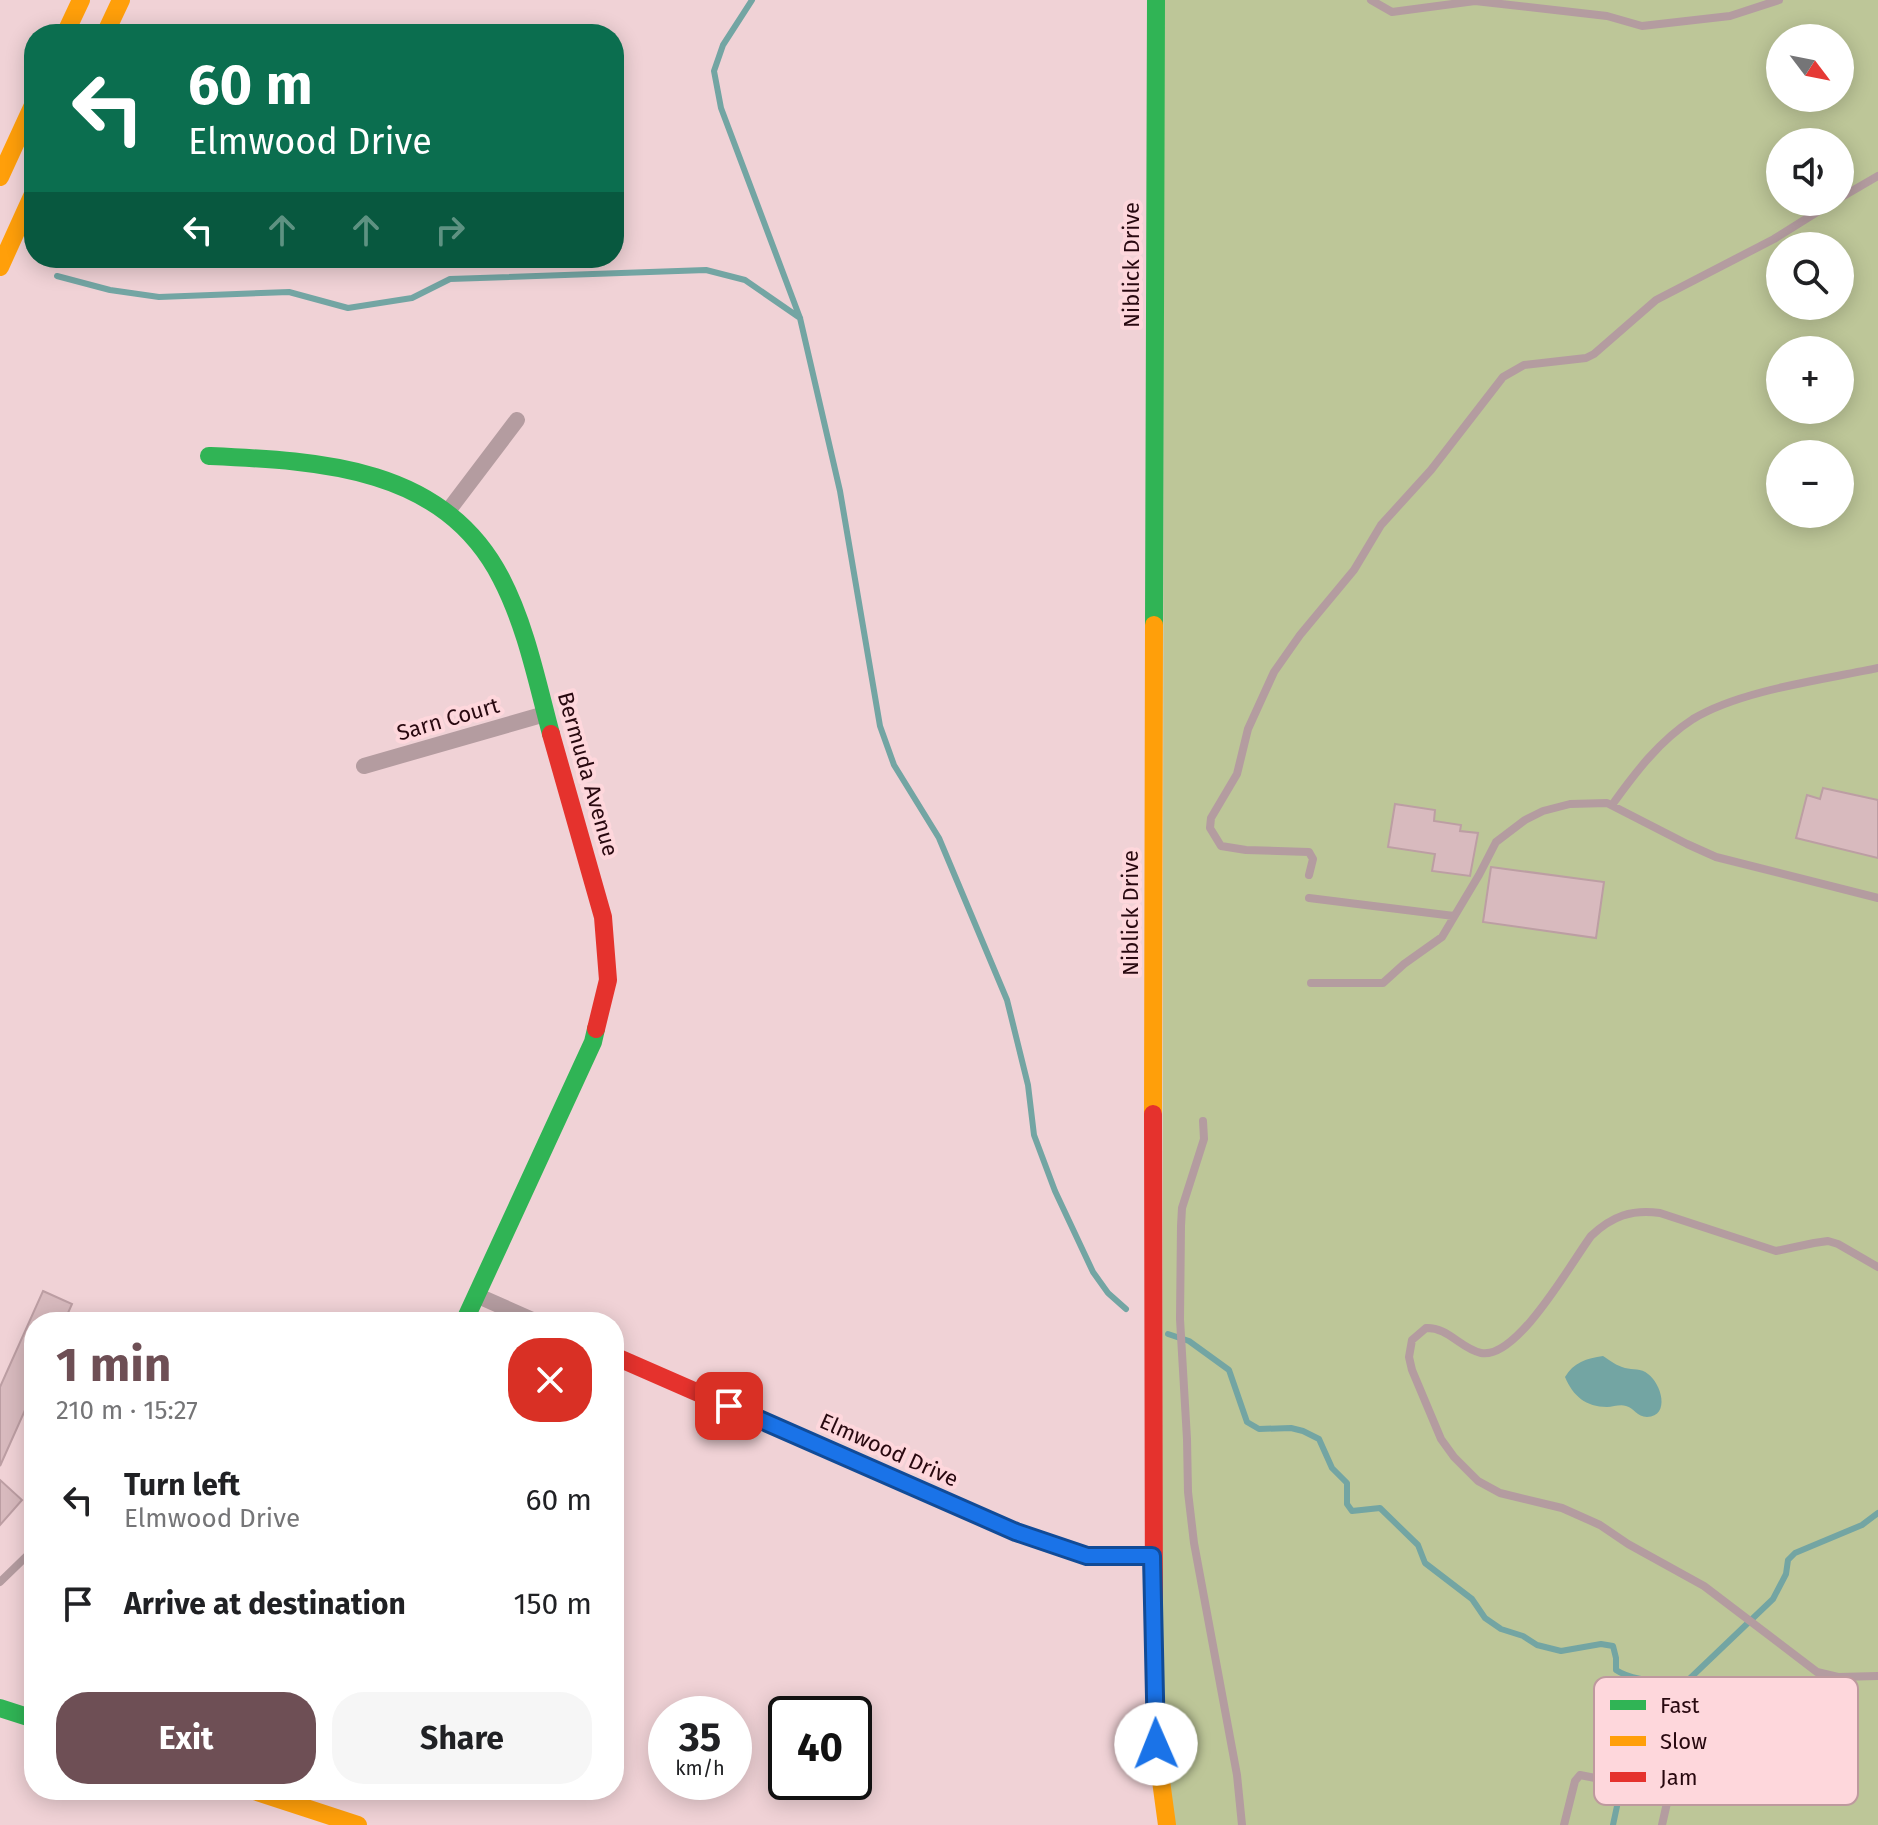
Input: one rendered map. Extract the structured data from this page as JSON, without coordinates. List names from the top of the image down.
{
  "streets": {
    "street": [
      "Niblick Drive",
      "Sarn Court",
      "Bermuda Avenue",
      "Elmwood Drive"
    ]
  },
  "crossings": [
    ["Niblick Drive", "Elmwood Drive"],
    ["Sarn Court", "Bermuda Avenue"]
  ],
  "legend": ["Fast", "Slow", "Jam"],
  "north": "bottom right",
  "page": {
    "map_buttons": ["+", "−"],
    "turn": ["60 m", "Elmwood Drive"],
    "heading": ["1 min", "210 m · 15:27"],
    "list": [
      {
        "name": "Turn left",
        "note": "Elmwood Drive",
        "value": "60 m"
      },
      {
        "name": "Arrive at destination",
        "value": "150 m"
      }
    ],
    "buttons": ["Exit", "Share"],
    "speed": "35 km/h",
    "limit": "40"
  }
}
